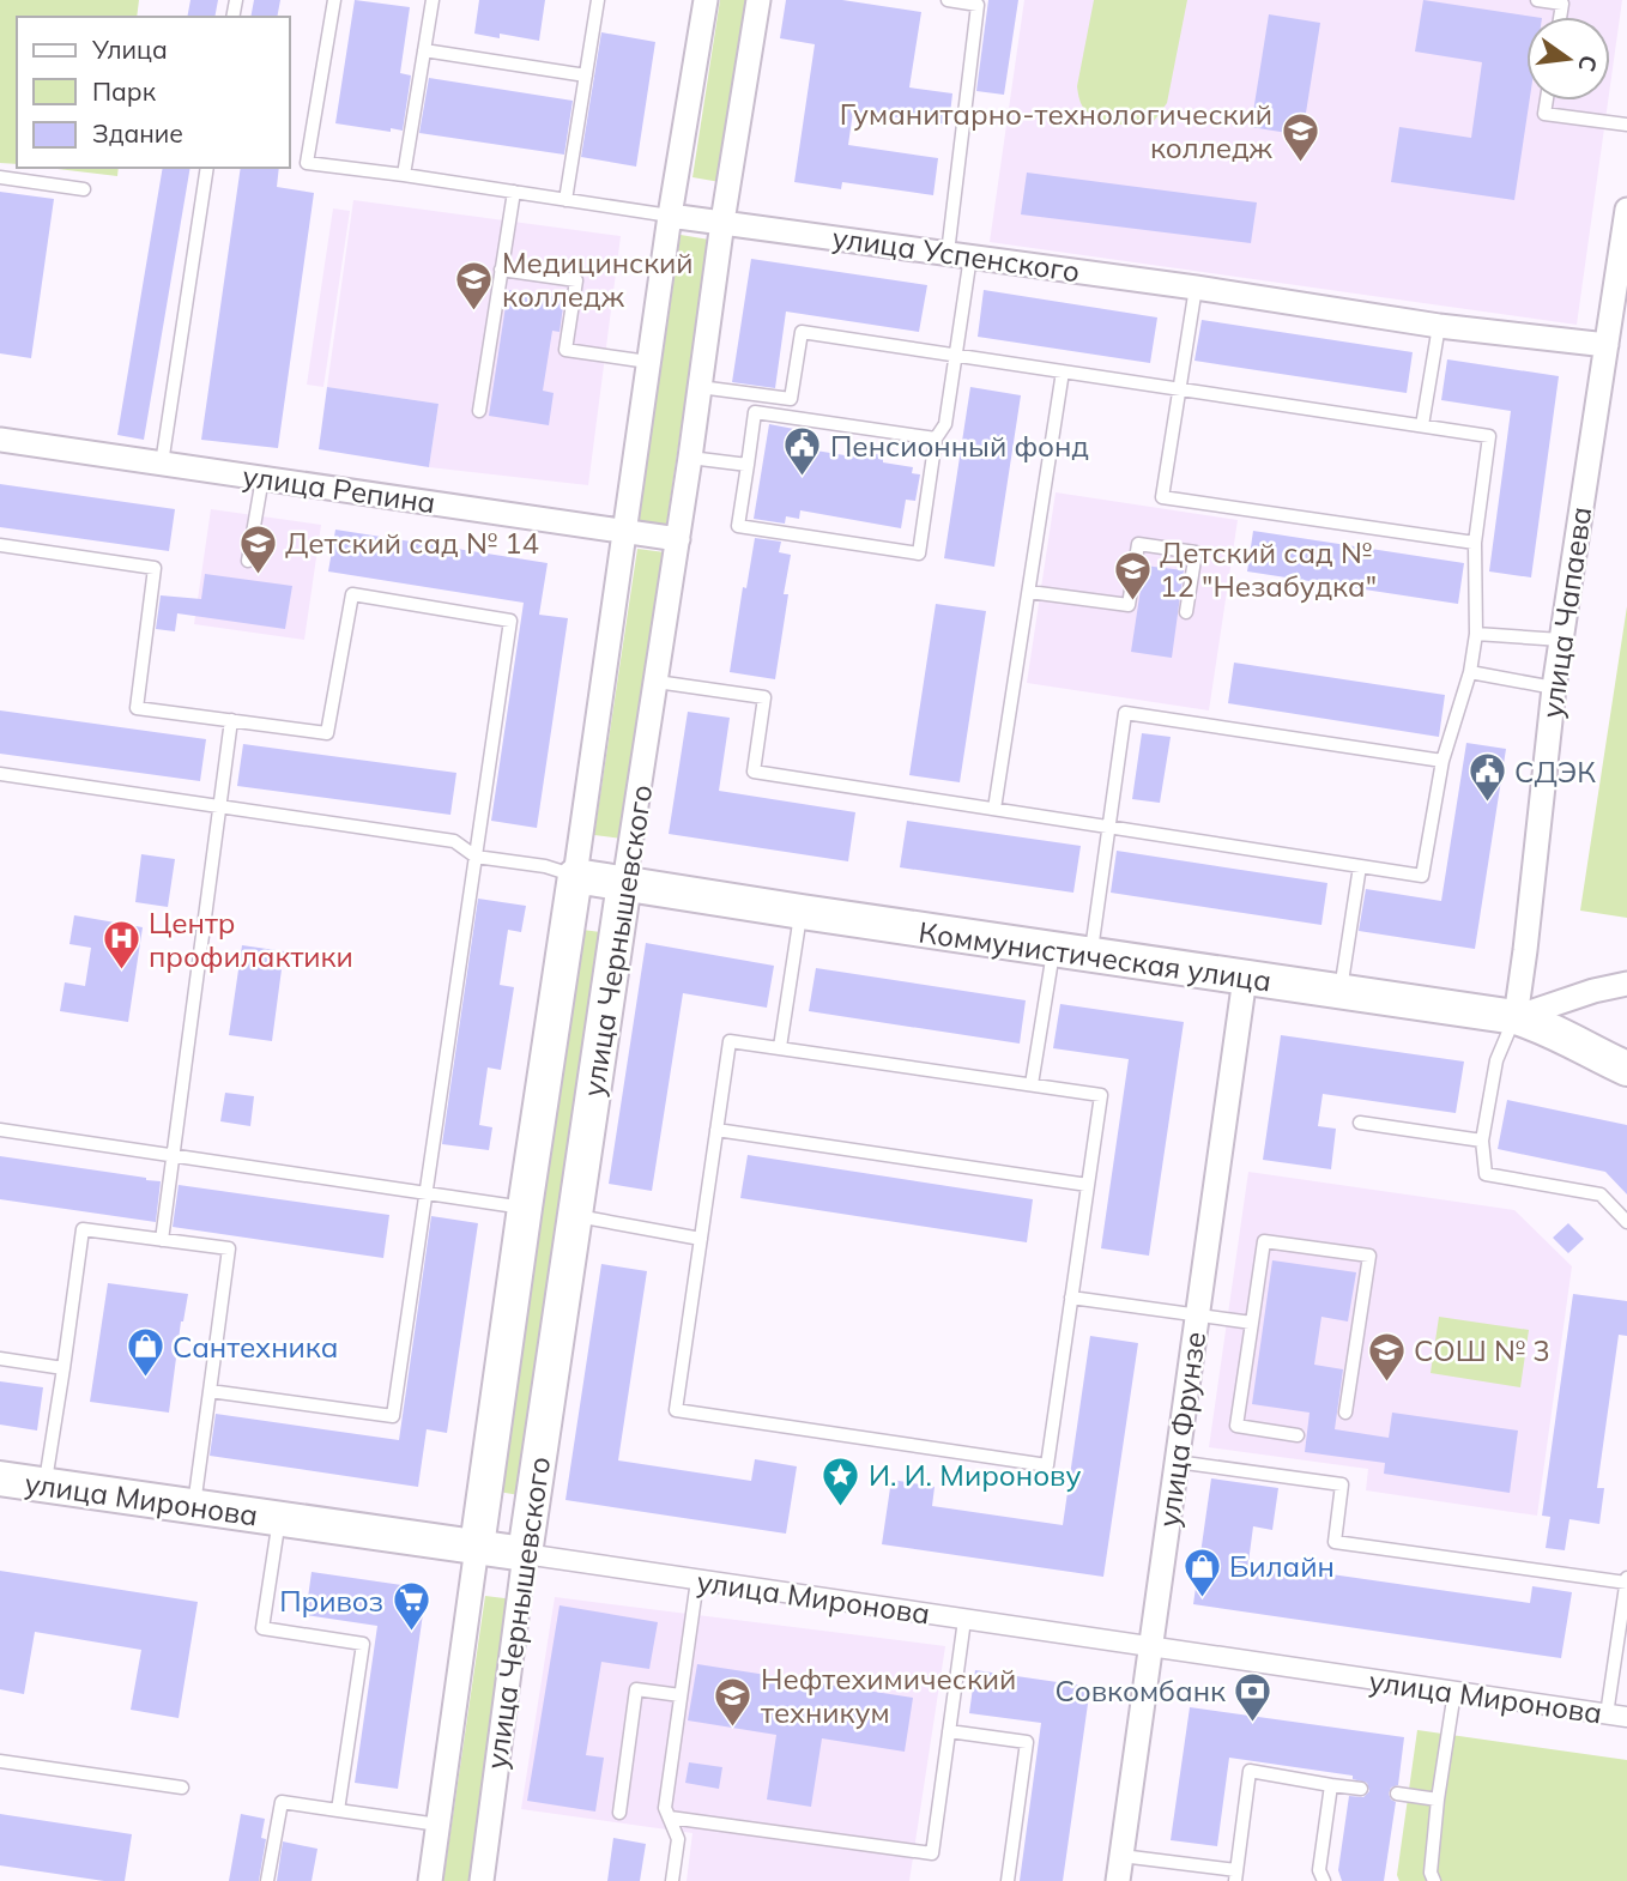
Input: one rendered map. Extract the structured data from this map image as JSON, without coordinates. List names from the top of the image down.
{
  "streets": {
    "main road": ["улица Чернышевского", "Коммунистическая улица", "улица Миронова"],
    "street": [
      "улица Успенского",
      "улица Репина",
      "улица Чапаева",
      "улица Фрунзе"
    ]
  },
  "crossings": [
    ["улица Успенского", "улица Чапаева"],
    ["улица Успенского", "улица Чернышевского"],
    ["улица Репина", "улица Чернышевского"],
    ["улица Чапаева", "Коммунистическая улица"],
    ["улица Чернышевского", "Коммунистическая улица"],
    ["улица Чернышевского", "улица Миронова"],
    ["Коммунистическая улица", "улица Фрунзе"],
    ["улица Фрунзе", "улица Миронова"]
  ],
  "places": {
    "school or university": [
      "Гуманитарно-технологический колледж",
      "Медицинский колледж",
      "Детский сад № 14",
      "Детский сад № 12 \"Незабудка\"",
      "СОШ № 3",
      "Нефтехимический техникум"
    ],
    "public building": ["Пенсионный фонд", "СДЭК"],
    "hospital": ["Центр профилактики"],
    "shop": ["Сантехника", "Билайн"],
    "place": ["И. И. Миронову"],
    "supermarket": ["Привоз"],
    "bank": ["Совкомбанк"]
  },
  "legend": ["Улица", "Парк", "Здание"],
  "north": "right"
}
